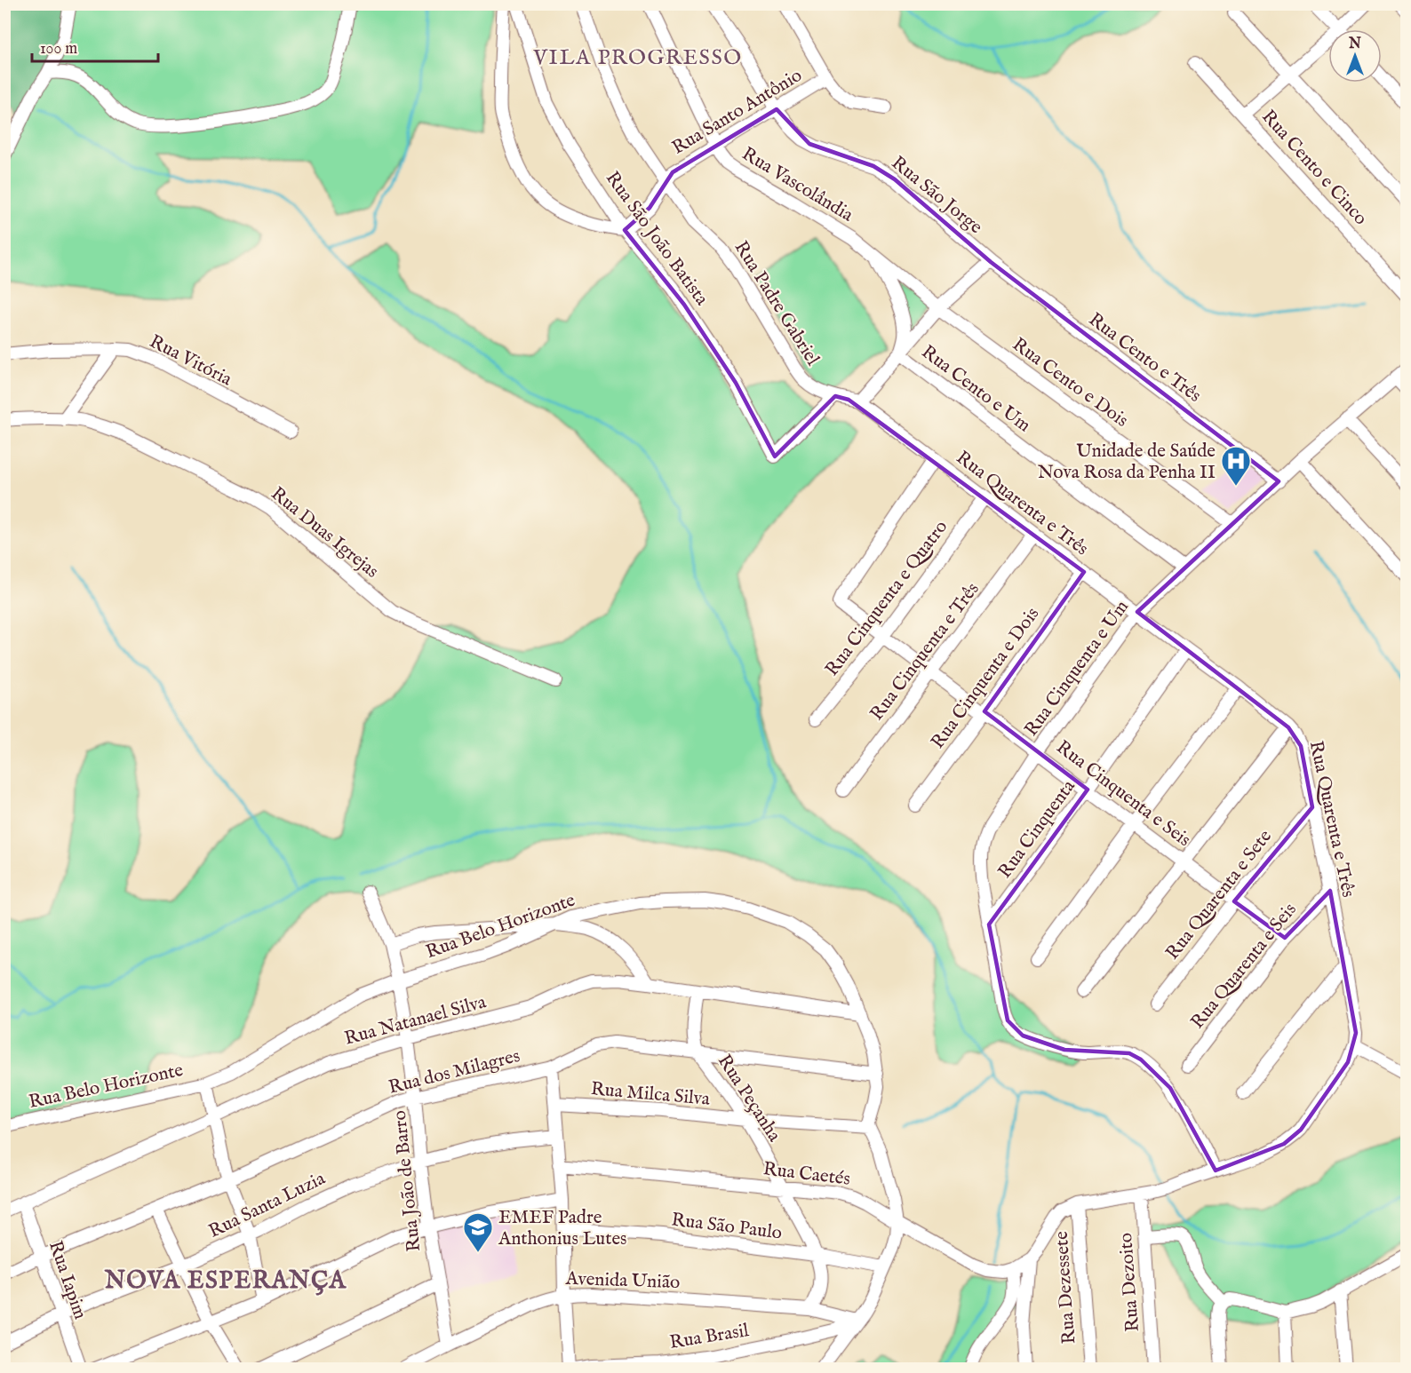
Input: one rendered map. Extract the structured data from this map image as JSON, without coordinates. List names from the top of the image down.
{
  "streets": {
    "street": [
      "Rua Santo Antônio",
      "Rua Cento e Cinco",
      "Rua Vascolândia",
      "Rua São Jorge",
      "Rua São João Batista",
      "Rua Padre Gabriel",
      "Rua Cento e Três",
      "Rua Vitória",
      "Rua Cento e Dois",
      "Rua Cento e Um",
      "Rua Quarenta e Três",
      "Rua Duas Igrejas",
      "Rua Cinquenta e Quatro",
      "Rua Cinquenta e Três",
      "Rua Cinquenta e Um",
      "Rua Cinquenta e Dois",
      "Rua Cinquenta e Seis",
      "Rua Cinquenta",
      "Rua Quarenta e Sete",
      "Rua Belo Horizonte",
      "Rua Quarenta e Seis",
      "Rua Natanael Silva",
      "Rua dos Milagres",
      "Rua Milca Silva",
      "Rua Peçanha",
      "Rua Caetés",
      "Rua João de Barro",
      "Rua Santa Luzia",
      "Rua São Paulo",
      "Rua Iapim",
      "Avenida União",
      "Rua Dezoito",
      "Rua Dezessete",
      "Rua Brasil"
    ]
  },
  "crossings": [
    ["Rua Santo Antônio", "Rua Vascolândia"],
    ["Rua Santo Antônio", "Rua São Jorge"],
    ["Rua Santo Antônio", "Rua São João Batista"],
    ["Rua Santo Antônio", "Rua Padre Gabriel"],
    ["Rua Vascolândia", "Rua Cento e Dois"],
    ["Rua São Jorge", "Rua Cento e Três"],
    ["Rua São João Batista", "Rua Padre Gabriel"],
    ["Rua Padre Gabriel", "Rua Quarenta e Três"],
    ["Rua Cento e Três", "Rua Cinquenta e Um"],
    ["Rua Cento e Dois", "Rua Cinquenta e Um"],
    ["Rua Cento e Um", "Rua Cinquenta e Um"],
    ["Rua Quarenta e Três", "Rua Cinquenta e Quatro"],
    ["Rua Quarenta e Três", "Rua Cinquenta e Três"],
    ["Rua Quarenta e Três", "Rua Cinquenta e Um"],
    ["Rua Quarenta e Três", "Rua Cinquenta e Dois"],
    ["Rua Quarenta e Três", "Rua Cinquenta e Seis"],
    ["Rua Quarenta e Três", "Rua Cinquenta"],
    ["Rua Quarenta e Três", "Rua Quarenta e Sete"],
    ["Rua Quarenta e Três", "Rua Quarenta e Seis"],
    ["Rua Quarenta e Três", "Rua Dezoito"],
    ["Rua Quarenta e Três", "Rua Dezessete"],
    ["Rua Cinquenta e Quatro", "Rua Cinquenta e Seis"],
    ["Rua Cinquenta e Três", "Rua Cinquenta e Seis"],
    ["Rua Cinquenta e Um", "Rua Cinquenta e Seis"],
    ["Rua Cinquenta e Um", "Rua Cinquenta"],
    ["Rua Cinquenta e Dois", "Rua Cinquenta e Seis"],
    ["Rua Cinquenta e Seis", "Rua Cinquenta"],
    ["Rua Cinquenta e Seis", "Rua Quarenta e Sete"],
    ["Rua Cinquenta e Seis", "Rua Quarenta e Seis"],
    ["Rua Belo Horizonte", "Rua Natanael Silva"],
    ["Rua Belo Horizonte", "Rua dos Milagres"],
    ["Rua Belo Horizonte", "Rua Milca Silva"],
    ["Rua Belo Horizonte", "Rua João de Barro"],
    ["Rua Natanael Silva", "Rua Peçanha"],
    ["Rua Natanael Silva", "Rua João de Barro"],
    ["Rua Natanael Silva", "Rua Iapim"],
    ["Rua dos Milagres", "Rua Peçanha"],
    ["Rua dos Milagres", "Rua João de Barro"],
    ["Rua dos Milagres", "Rua Iapim"],
    ["Rua Milca Silva", "Rua Peçanha"],
    ["Rua Peçanha", "Rua Caetés"],
    ["Rua Peçanha", "Rua São Paulo"],
    ["Rua Peçanha", "Avenida União"],
    ["Rua João de Barro", "Rua Santa Luzia"],
    ["Rua João de Barro", "Avenida União"],
    ["Rua Santa Luzia", "Rua Iapim"],
    ["Avenida União", "Rua Brasil"]
  ],
  "districts": ["VILA PROGRESSO", "NOVA ESPERANÇA"],
  "places": {
    "hospital": ["Unidade de Saúde Nova Rosa da Penha II"],
    "school or university": ["EMEF Padre Anthonius Lutes"]
  },
  "scale_bar": "100 m",
  "north": "top"
}
